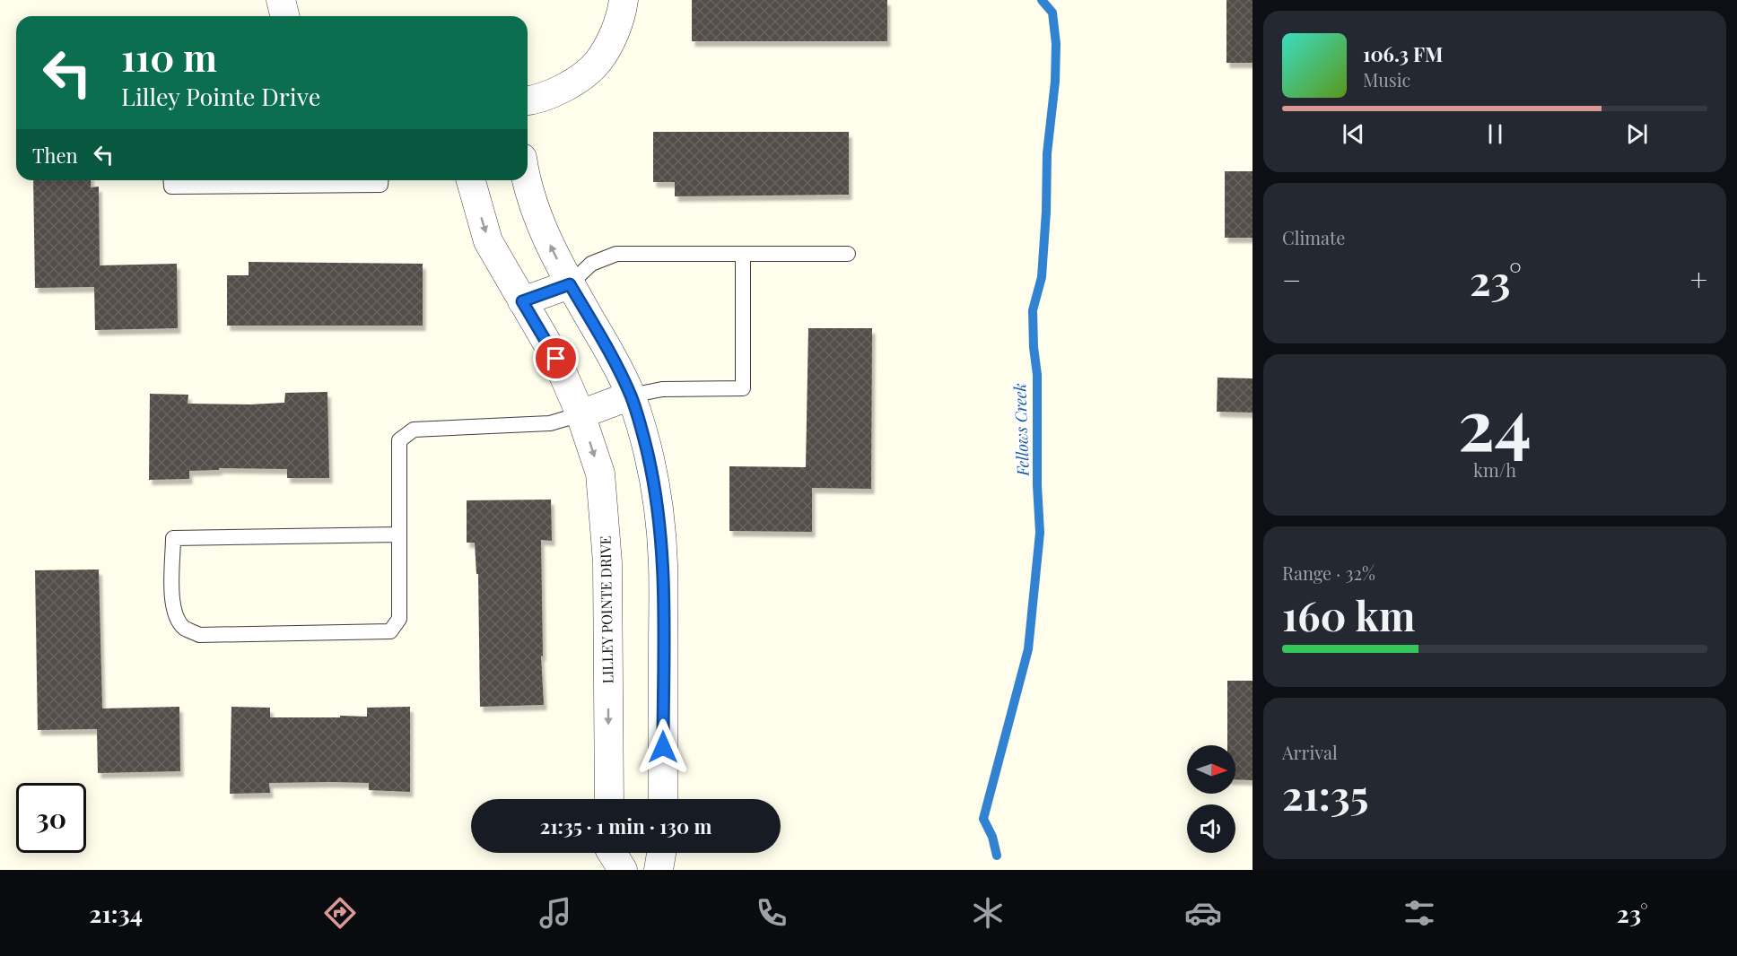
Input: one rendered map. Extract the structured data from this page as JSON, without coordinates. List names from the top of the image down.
{
  "streets": {
    "street": ["LILLEY POINTE DRIVE"]
  },
  "water": ["Fellows Creek"],
  "north": "right",
  "page": {
    "turn": ["110 m", "Lilley Pointe Drive"],
    "song": ["106.3 FM", "Music"],
    "then": "Then",
    "tile": [
      "Climate",
      ["24", "km/h"],
      ["Range · 32%", "160 km"],
      ["Arrival", "21:35"]
    ],
    "heat": ["−", "23°", "+"],
    "limit": "30",
    "trip": "21:35 · 1 min · 130 m",
    "tabs": ["21:34", "23°"]
  }
}
